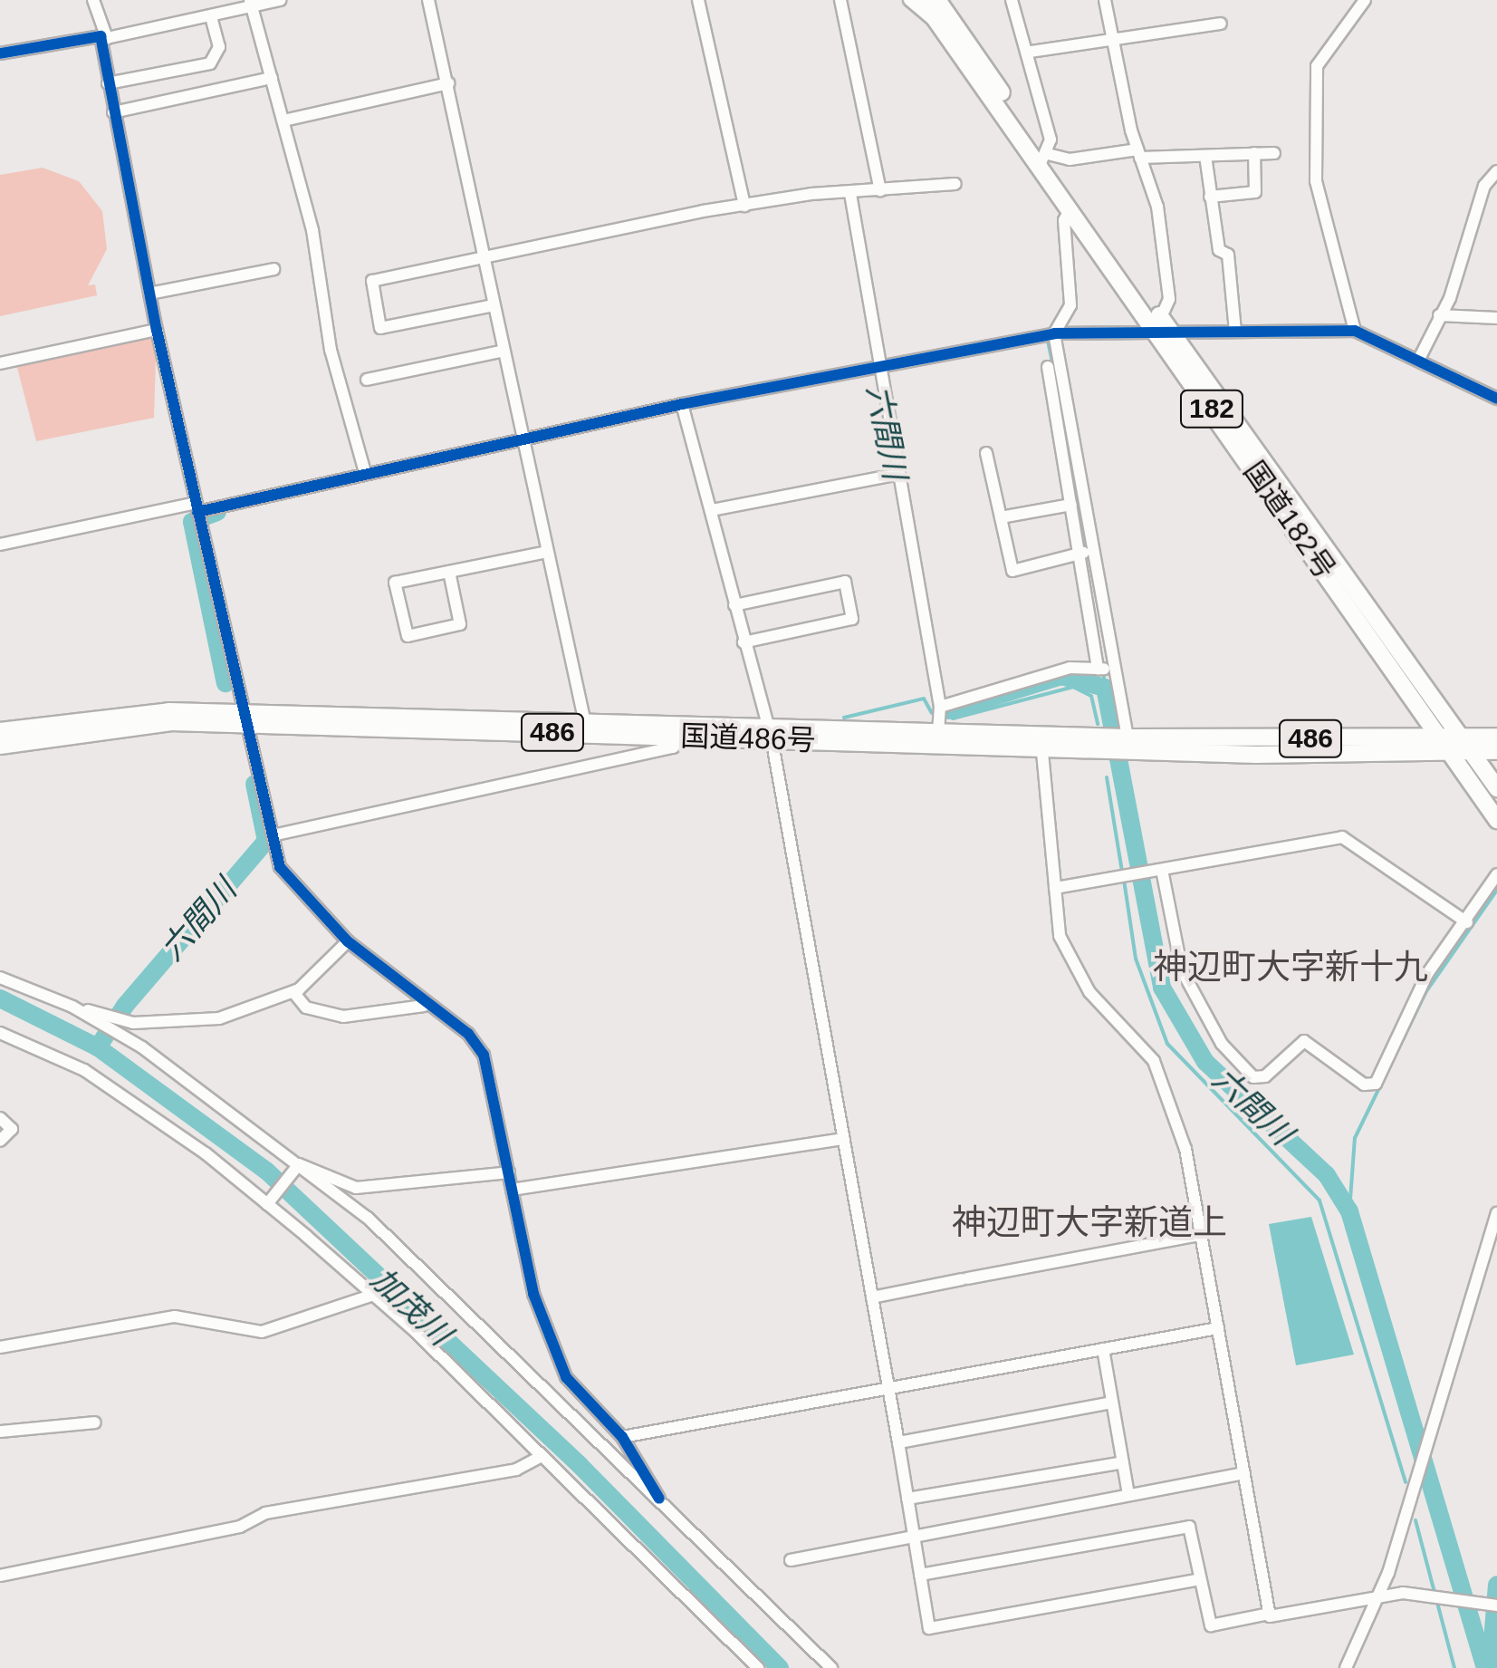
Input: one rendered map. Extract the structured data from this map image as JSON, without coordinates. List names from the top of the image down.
{
  "streets": {
    "highway": [
      "182",
      "国道182号",
      "486",
      "国道486号"
    ]
  },
  "crossings": [
    ["国道182号", "国道486号"]
  ],
  "districts": ["神辺町大字新十九", "神辺町大字新道上"],
  "water": ["六間川", "加茂川"]
}
